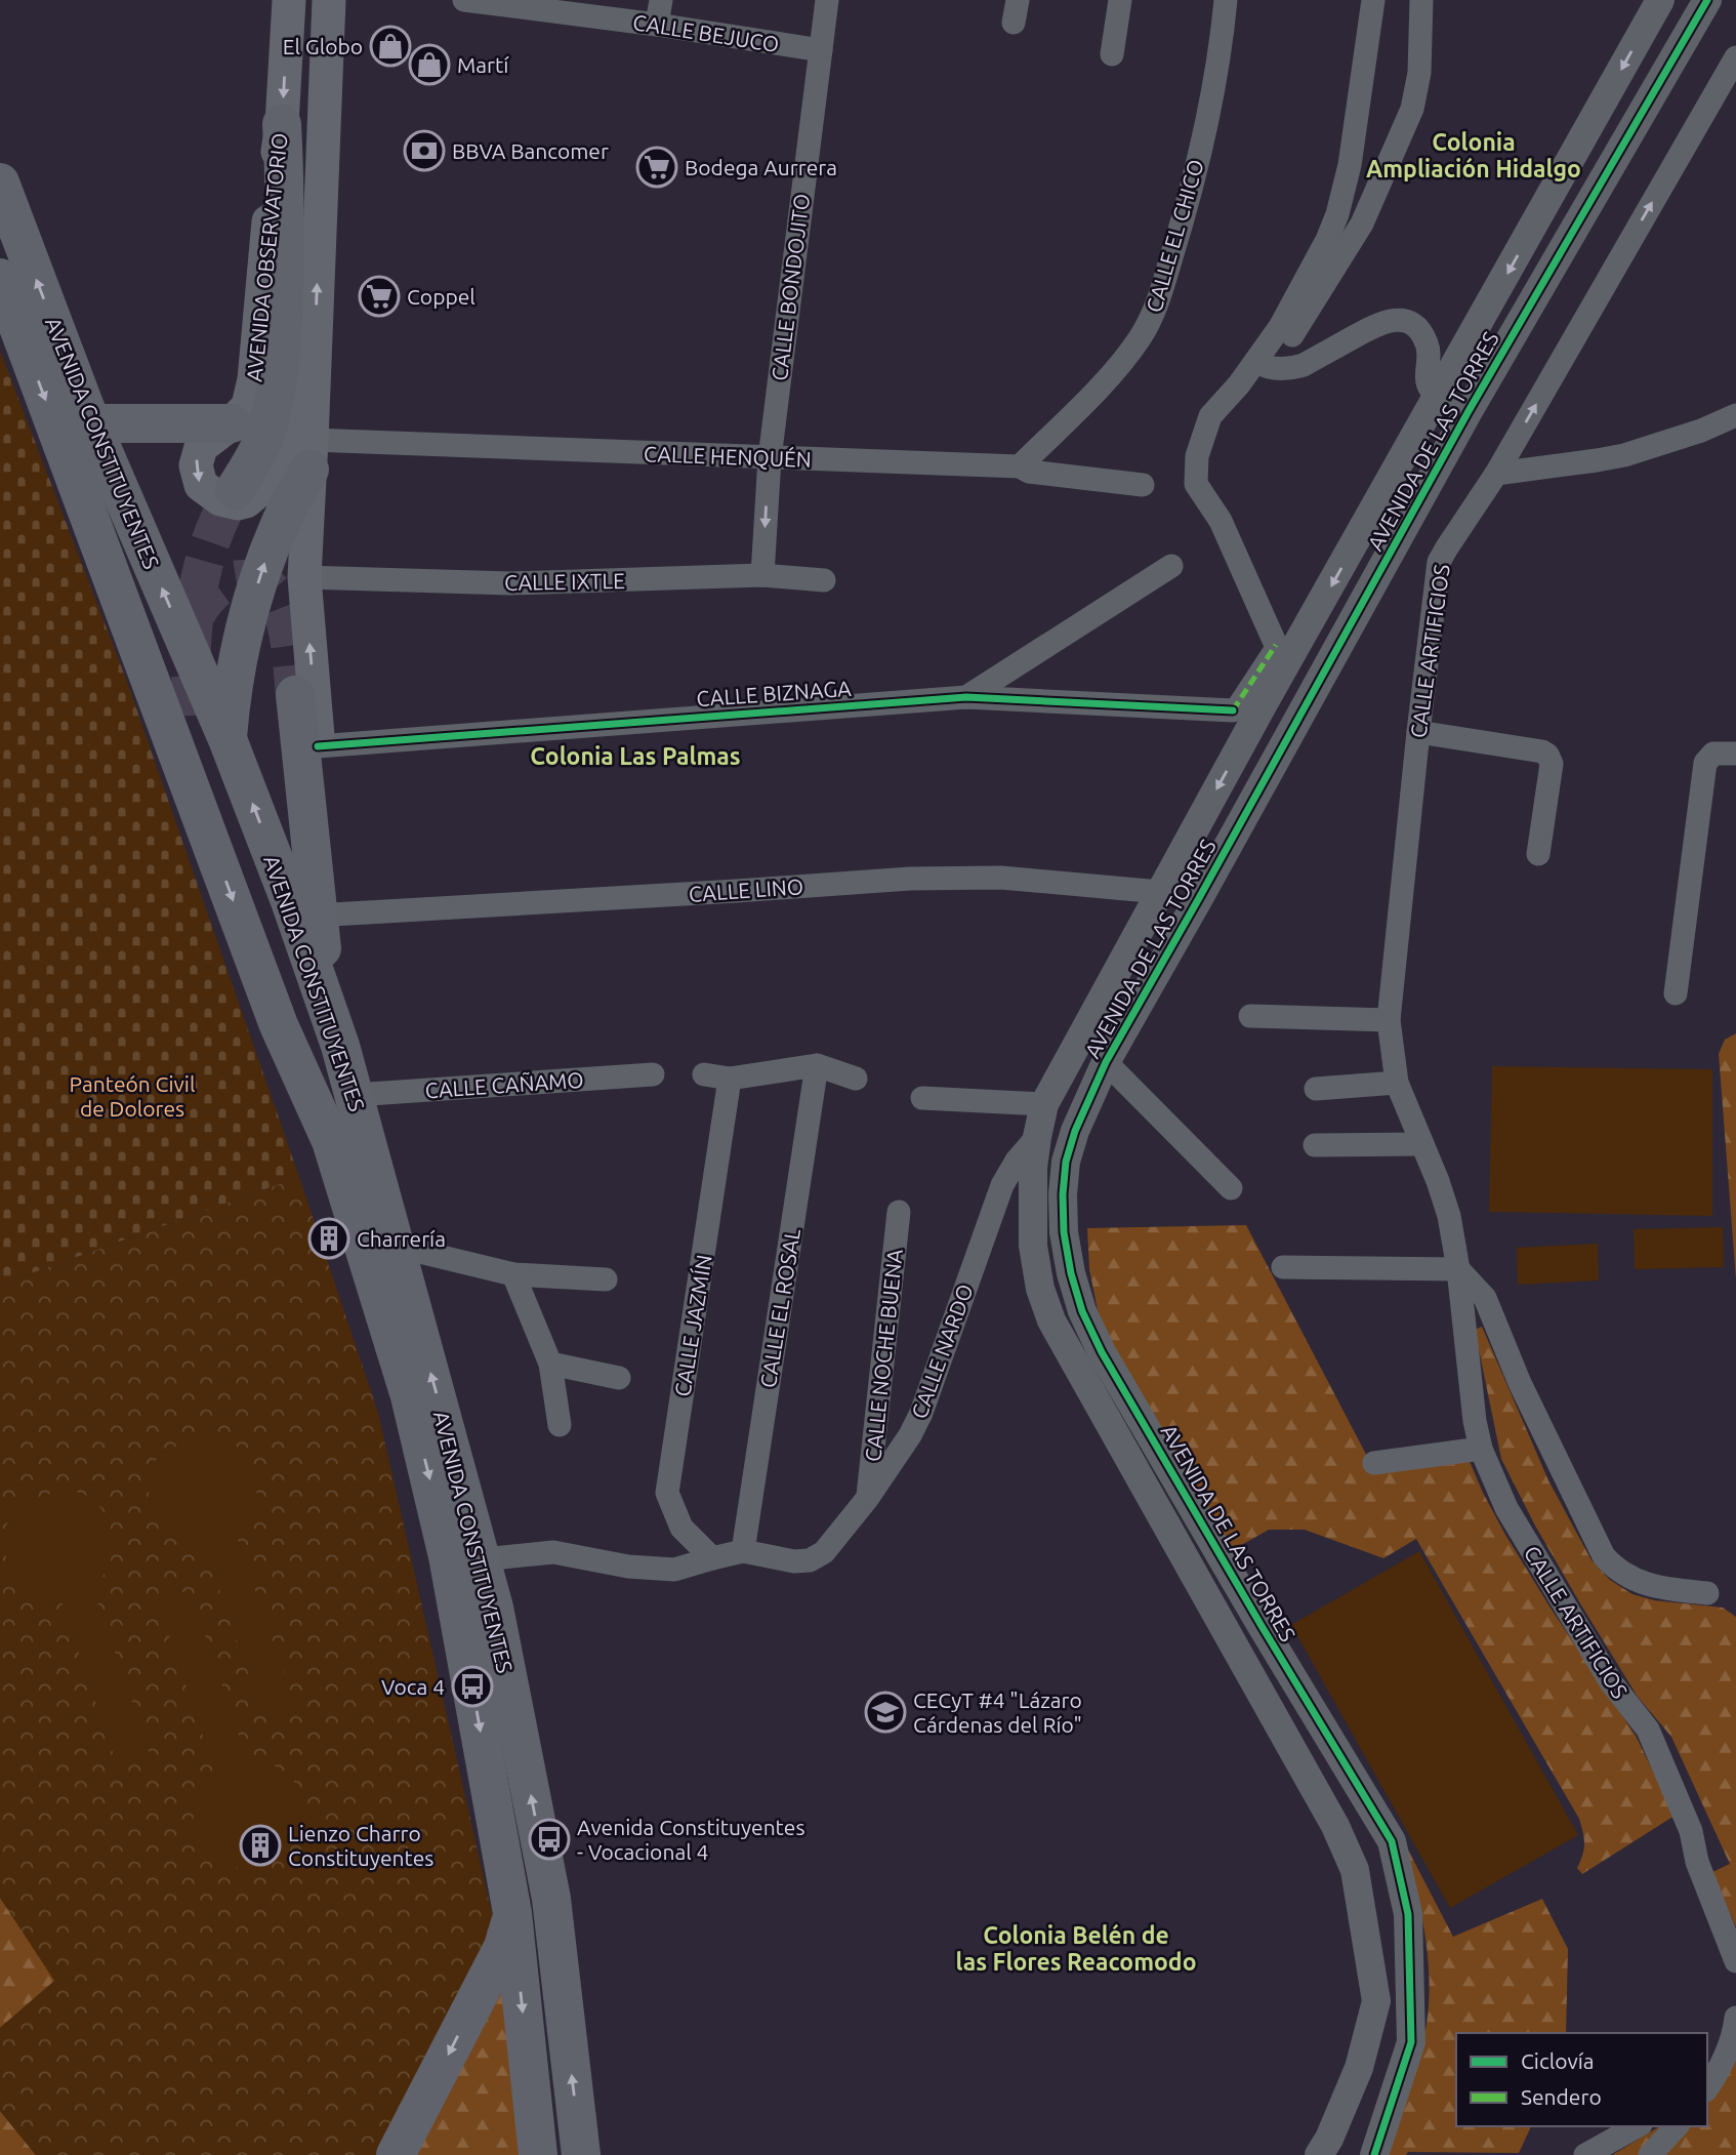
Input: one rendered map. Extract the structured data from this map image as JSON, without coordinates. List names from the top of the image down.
{
  "streets": {
    "highway": ["AVENIDA CONSTITUYENTES"],
    "main road": ["AVENIDA OBSERVATORIO"],
    "street": [
      "CALLE BEJUCO",
      "CALLE EL CHICO",
      "CALLE BONDOJITO",
      "AVENIDA DE LAS TORRES",
      "CALLE HENQUÉN",
      "CALLE IXTLE",
      "CALLE ARTIFICIOS",
      "CALLE BIZNAGA",
      "CALLE LINO",
      "CALLE CAÑAMO",
      "CALLE EL ROSAL",
      "CALLE JAZMÍN",
      "CALLE NARDO",
      "CALLE NOCHE BUENA"
    ]
  },
  "crossings": [
    ["CALLE BEJUCO", "CALLE BONDOJITO"],
    ["CALLE EL CHICO", "CALLE HENQUÉN"],
    ["AVENIDA OBSERVATORIO", "CALLE HENQUÉN"],
    ["AVENIDA OBSERVATORIO", "CALLE IXTLE"],
    ["AVENIDA OBSERVATORIO", "CALLE BIZNAGA"],
    ["AVENIDA OBSERVATORIO", "CALLE LINO"],
    ["CALLE BONDOJITO", "CALLE HENQUÉN"],
    ["CALLE BONDOJITO", "CALLE IXTLE"],
    ["AVENIDA DE LAS TORRES", "CALLE LINO"],
    ["AVENIDA DE LAS TORRES", "CALLE NARDO"],
    ["AVENIDA CONSTITUYENTES", "CALLE CAÑAMO"],
    ["CALLE EL ROSAL", "CALLE NARDO"],
    ["CALLE NARDO", "CALLE NOCHE BUENA"]
  ],
  "districts": ["Colonia Ampliación Hidalgo", "Colonia Las Palmas", "Colonia Belén de las Flores Reacomodo"],
  "parks": ["Panteón Civil de Dolores"],
  "places": {
    "shop": ["El Globo", "Martí"],
    "bank": ["BBVA Bancomer"],
    "supermarket": ["Bodega Aurrera", "Coppel"],
    "building": ["Charrería", "Lienzo Charro Constituyentes"],
    "bus stop": ["Voca 4", "Avenida Constituyentes - Vocacional 4"],
    "school or university": ["CECyT #4 \"Lázaro Cárdenas del Río\""]
  },
  "legend": ["Ciclovía", "Sendero"]
}
